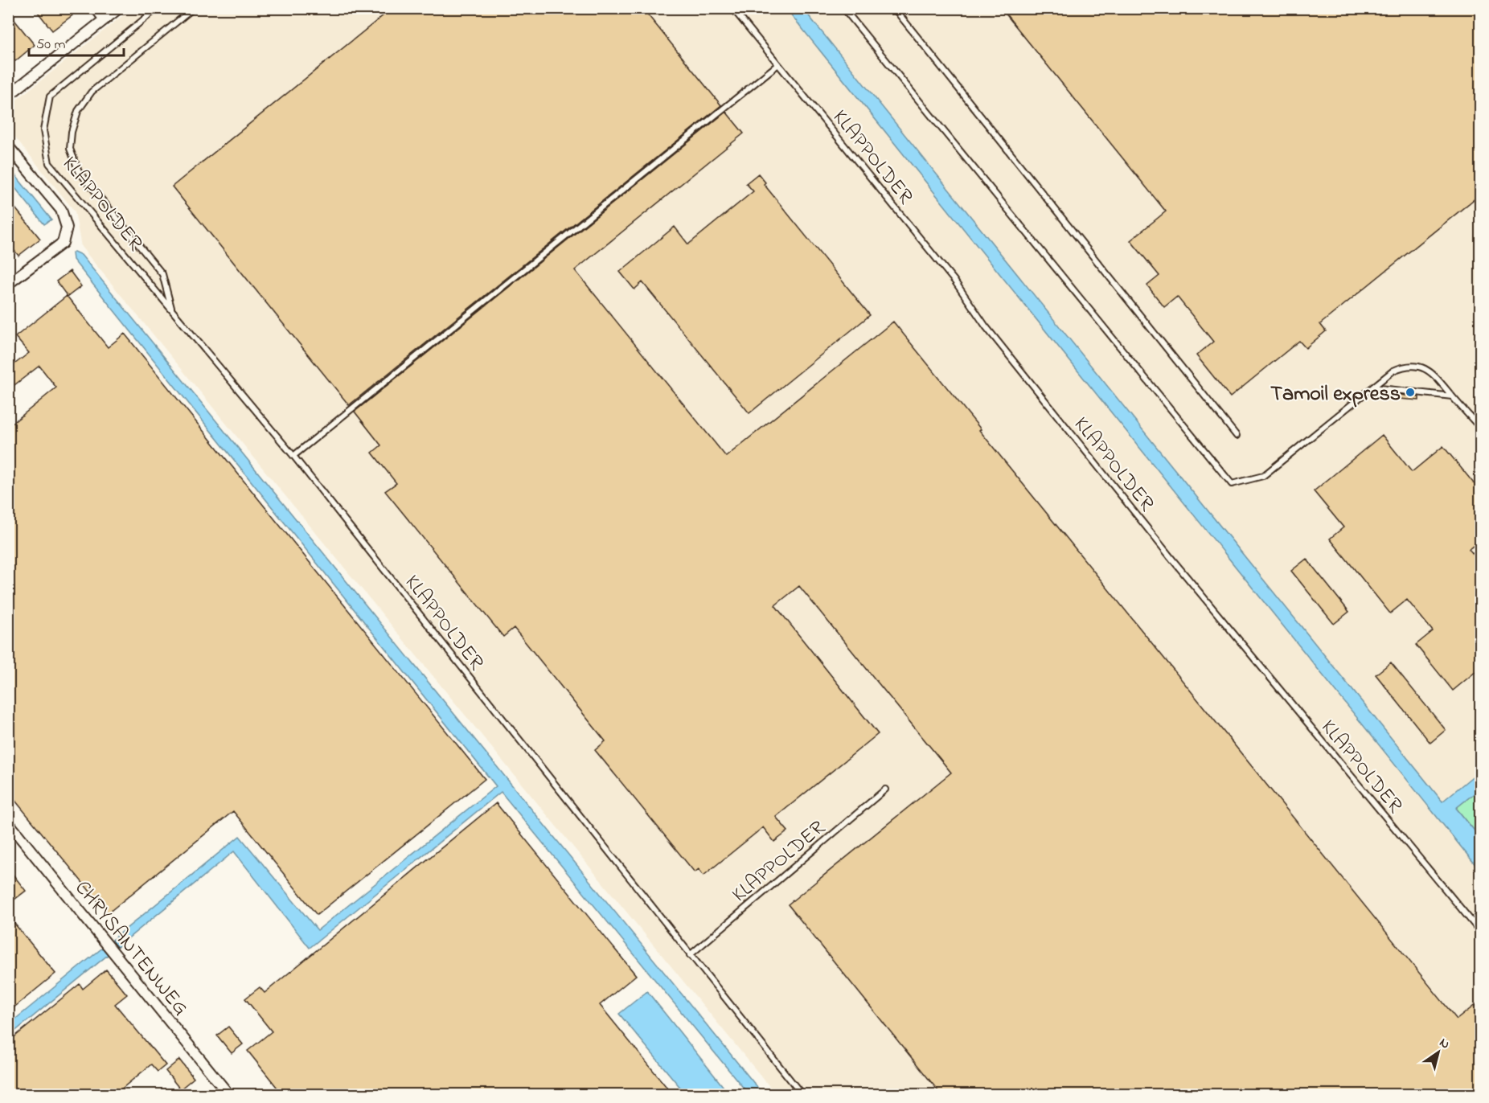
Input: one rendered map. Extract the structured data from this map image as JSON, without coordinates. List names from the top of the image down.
{
  "streets": {
    "street": ["CHRYSANTENWEG"],
    "lane": ["KLAPPOLDER"]
  },
  "places": ["Tamoil express"],
  "scale_bar": "50 m",
  "north": "top right"
}
